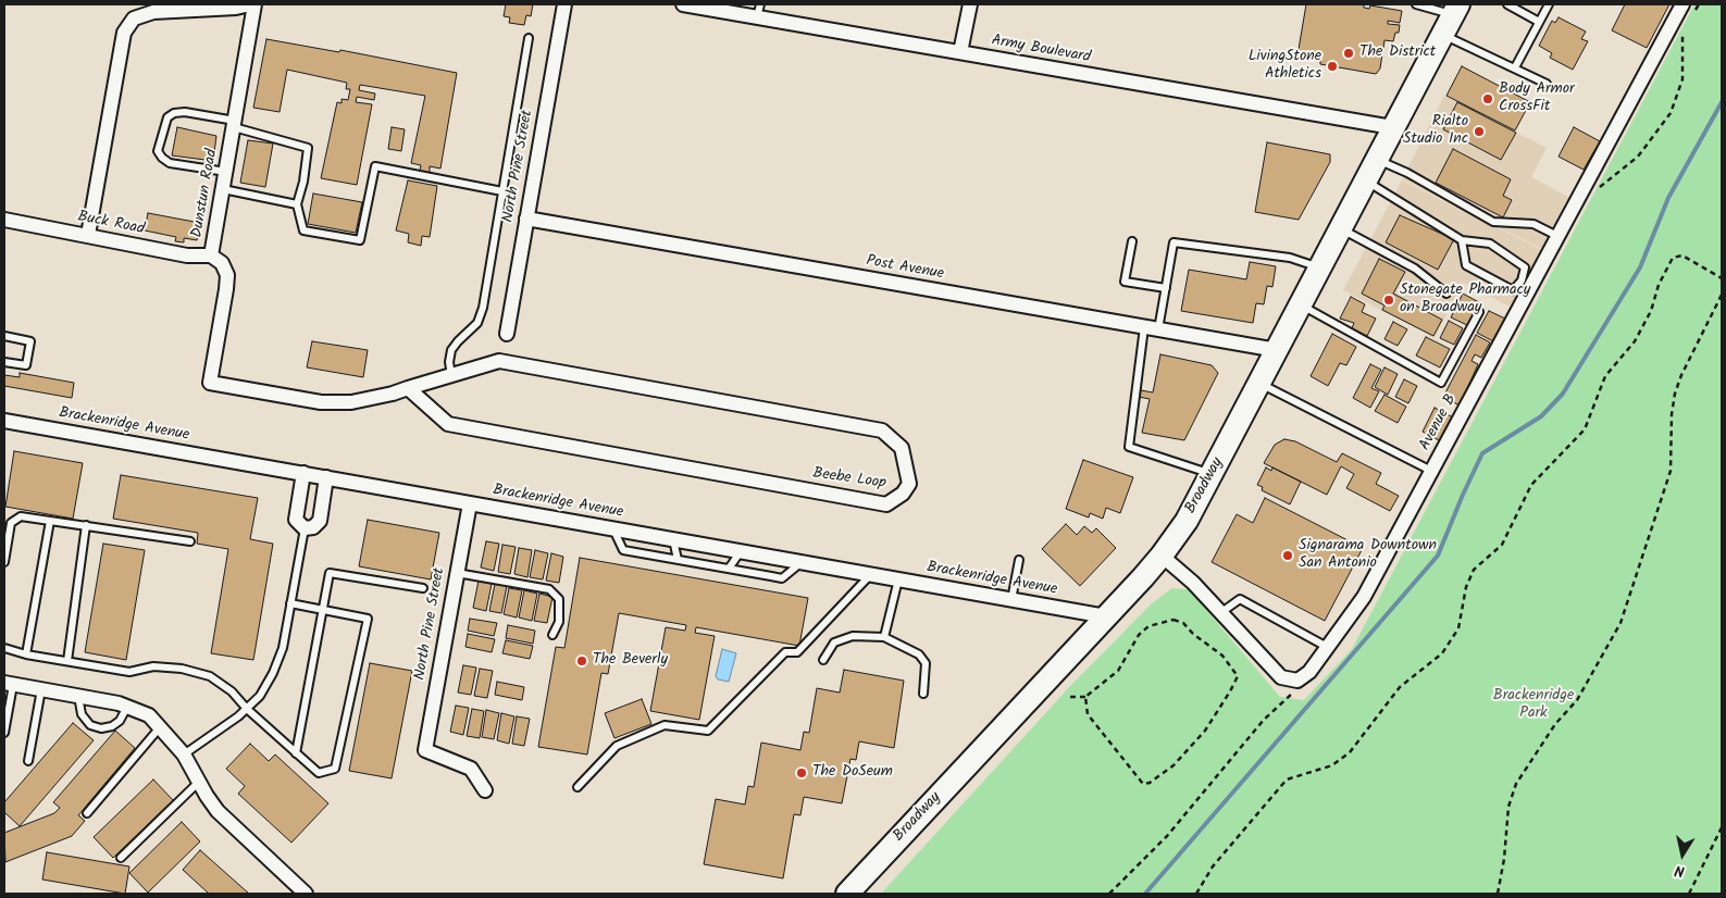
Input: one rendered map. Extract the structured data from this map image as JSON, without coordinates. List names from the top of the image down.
{
  "streets": {
    "main road": ["Broadway"],
    "street": [
      "Army Boulevard",
      "North Pine Street",
      "Dunstun Road",
      "Buck Road",
      "Post Avenue",
      "Avenue B",
      "Brackenridge Avenue",
      "Beebe Loop"
    ]
  },
  "crossings": [
    ["Army Boulevard", "Broadway"],
    ["North Pine Street", "Post Avenue"],
    ["North Pine Street", "Brackenridge Avenue"],
    ["Dunstun Road", "Buck Road"],
    ["Dunstun Road", "Beebe Loop"],
    ["Post Avenue", "Broadway"],
    ["Brackenridge Avenue", "Broadway"]
  ],
  "parks": ["Brackenridge Park"],
  "places": [
    "The District",
    "LivingStone Athletics",
    "Body Armor CrossFit",
    "Rialto Studio Inc",
    "Stonegate Pharmacy on Broadway",
    "Signarama Downtown San Antonio",
    "The Beverly",
    "The DoSeum"
  ],
  "north": "bottom"
}
